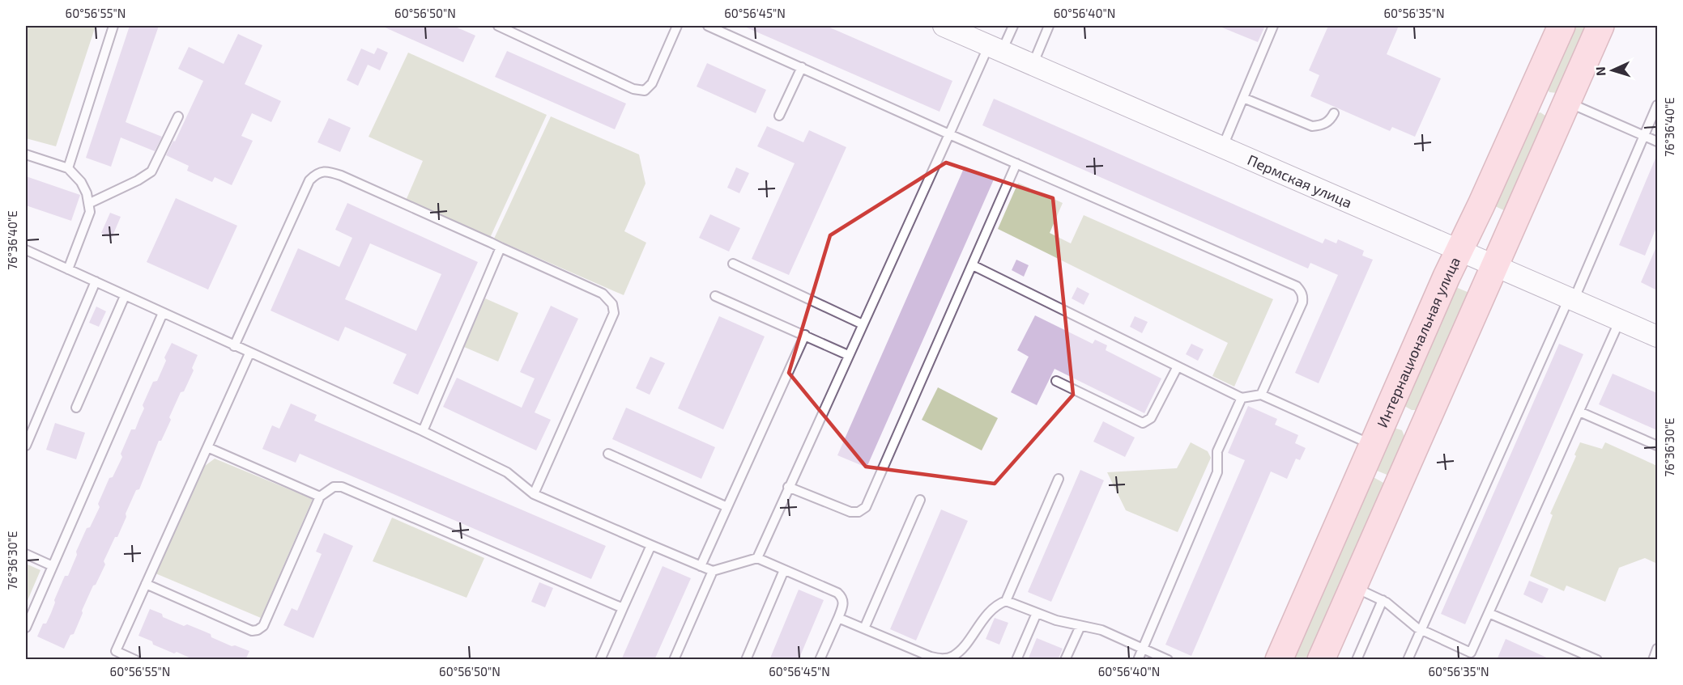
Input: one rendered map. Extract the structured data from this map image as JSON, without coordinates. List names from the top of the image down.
{
  "streets": {
    "main road": ["Интернациональная улица"],
    "street": ["Пермская улица"]
  },
  "crossings": [
    ["Пермская улица", "Интернациональная улица"]
  ],
  "north": "left",
  "coordinates": [
    "60°56'55\"N",
    "60°56'50\"N",
    "60°56'45\"N",
    "60°56'40\"N",
    "60°56'35\"N",
    "76°36'40\"E",
    "76°36'30\"E"
  ]
}
